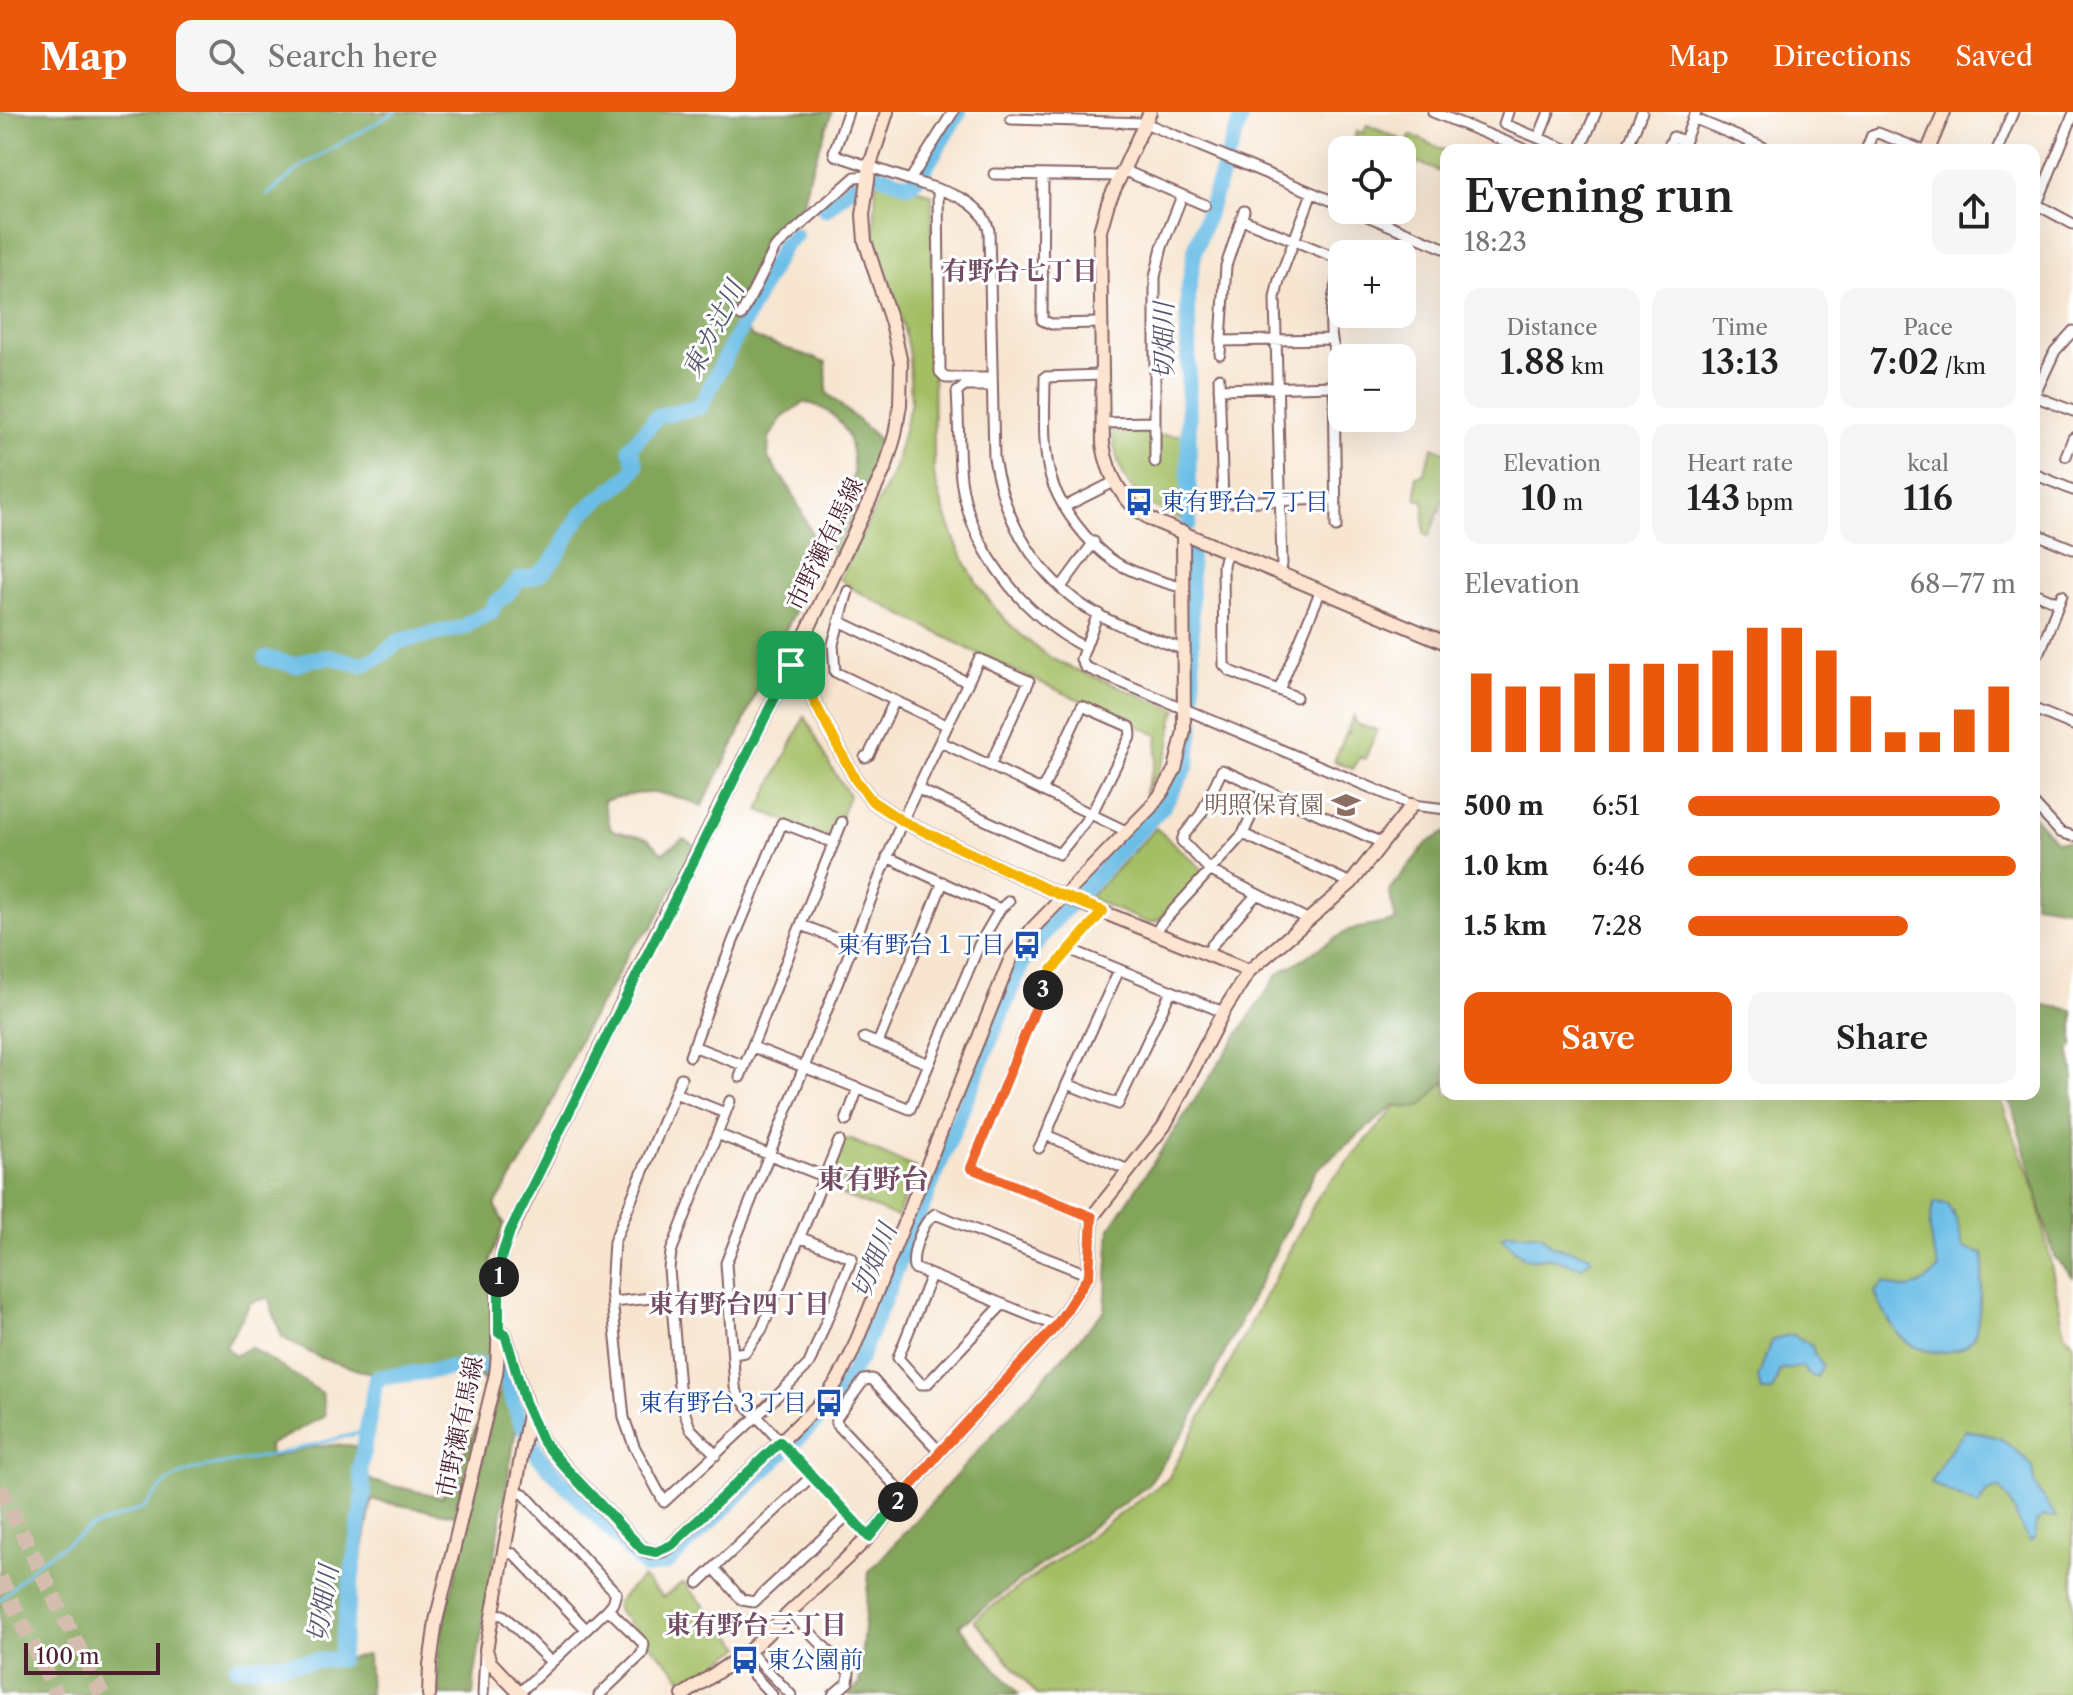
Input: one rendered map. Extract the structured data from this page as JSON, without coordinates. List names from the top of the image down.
{
  "streets": {
    "street": ["市野瀬有馬線"]
  },
  "districts": [
    "有野台七丁目",
    "東有野台",
    "東有野台四丁目",
    "東有野台三丁目"
  ],
  "water": ["東カ辻川", "切畑川"],
  "places": {
    "bus stop": [
      "東有野台７丁目",
      "東有野台１丁目",
      "東有野台３丁目",
      "東公園前"
    ],
    "school or university": ["明照保育園"]
  },
  "scale_bar": "100 m",
  "page": {
    "header": "Map",
    "search": "Search here",
    "nav": ["Map", "Directions", "Saved"],
    "map_buttons": ["+", "−"],
    "heading": ["Evening run", "18:23"],
    "stats": [
      ["Distance", "1.88 km"],
      ["Time", "13:13"],
      ["Pace", "7:02 /km"],
      ["Elevation", "10 m"],
      ["Heart rate", "143 bpm"],
      ["kcal", "116"]
    ],
    "chart": ["Elevation", "68–77 m"],
    "list": [
      {
        "name": "500 m",
        "note": "6:51"
      },
      {
        "name": "1.0 km",
        "note": "6:46"
      },
      {
        "name": "1.5 km",
        "note": "7:28"
      }
    ],
    "pins": ["3", "1", "2"],
    "buttons": ["Save", "Share"],
    "scale": "100 m"
  }
}
